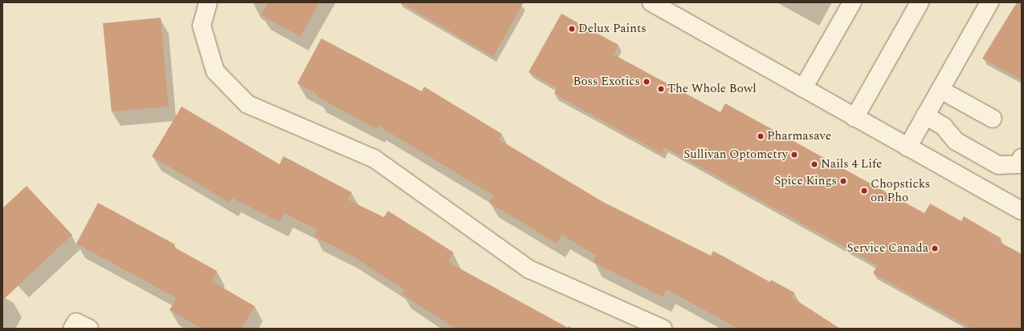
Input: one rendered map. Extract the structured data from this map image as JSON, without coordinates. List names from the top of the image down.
{
  "places": [
    "Delux Paints",
    "Boss Exotics",
    "The Whole Bowl",
    "Pharmasave",
    "Sullivan Optometry",
    "Nails 4 Life",
    "Spice Kings",
    "Chopsticks on Pho",
    "Service Canada"
  ]
}
